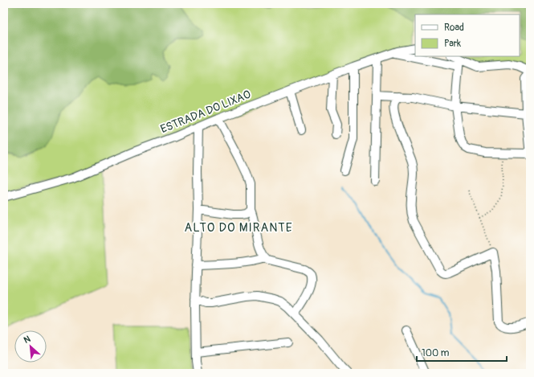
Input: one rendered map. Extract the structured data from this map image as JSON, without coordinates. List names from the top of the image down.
{
  "streets": {
    "street": ["ESTRADA DO LIXAO"]
  },
  "districts": ["ALTO DO MIRANTE"],
  "legend": ["Road", "Park"],
  "scale_bar": "100 m",
  "north": "top left"
}
